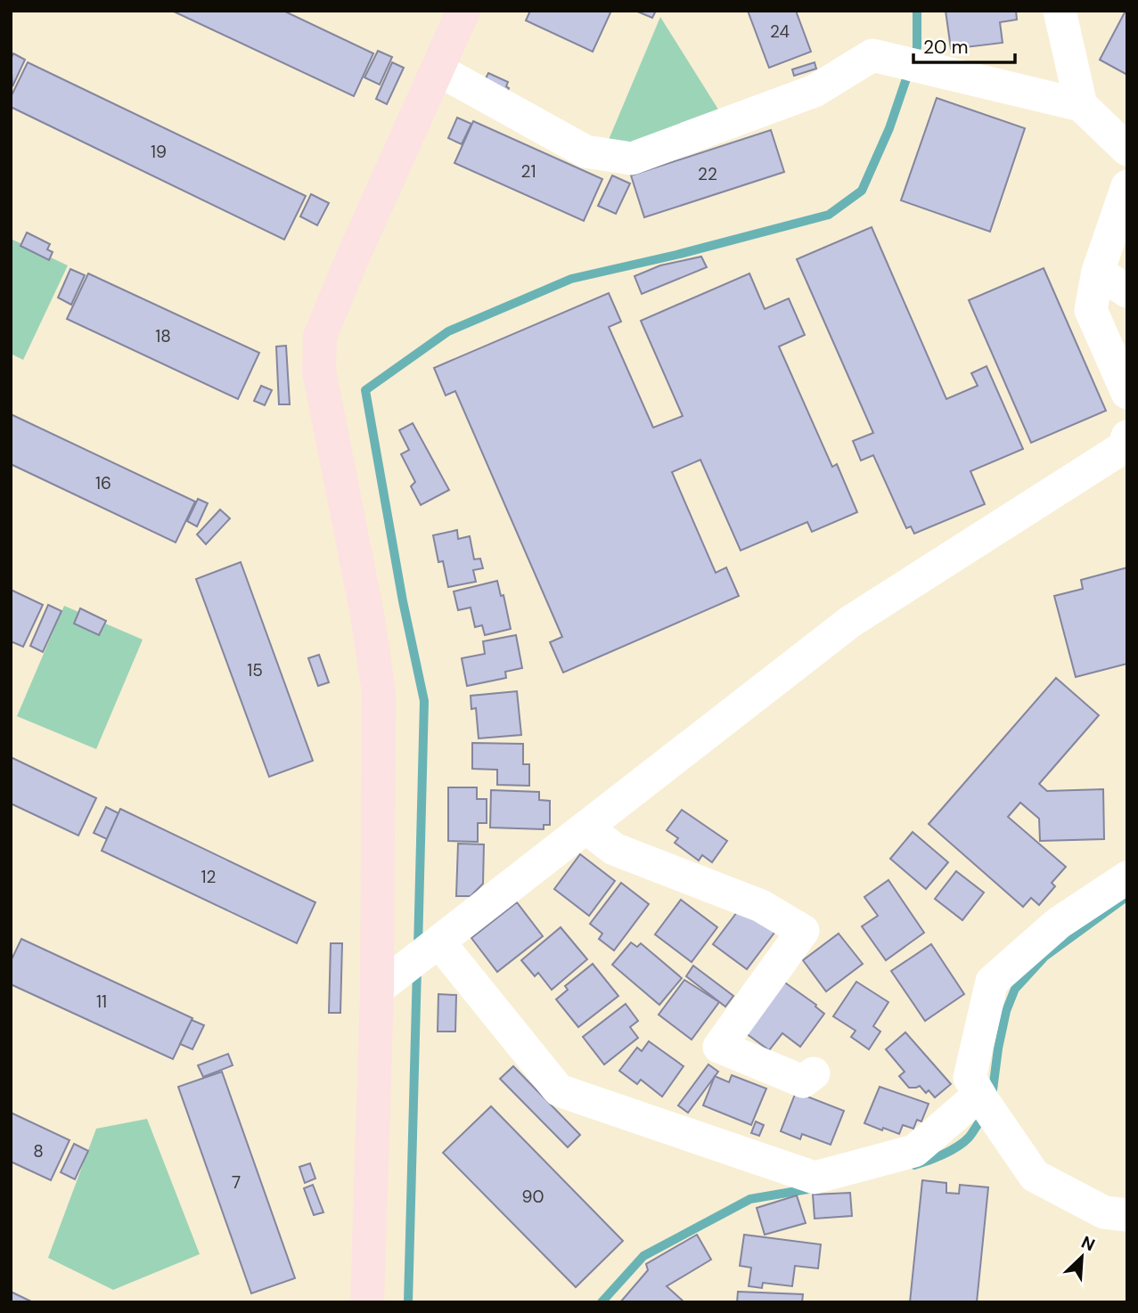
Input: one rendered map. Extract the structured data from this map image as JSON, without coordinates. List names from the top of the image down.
{
  "house_numbers": [
    "24",
    "19",
    "21",
    "22",
    "18",
    "16",
    "15",
    "12",
    "11",
    "8",
    "7",
    "90"
  ],
  "scale_bar": "20 m",
  "north": "top right"
}
